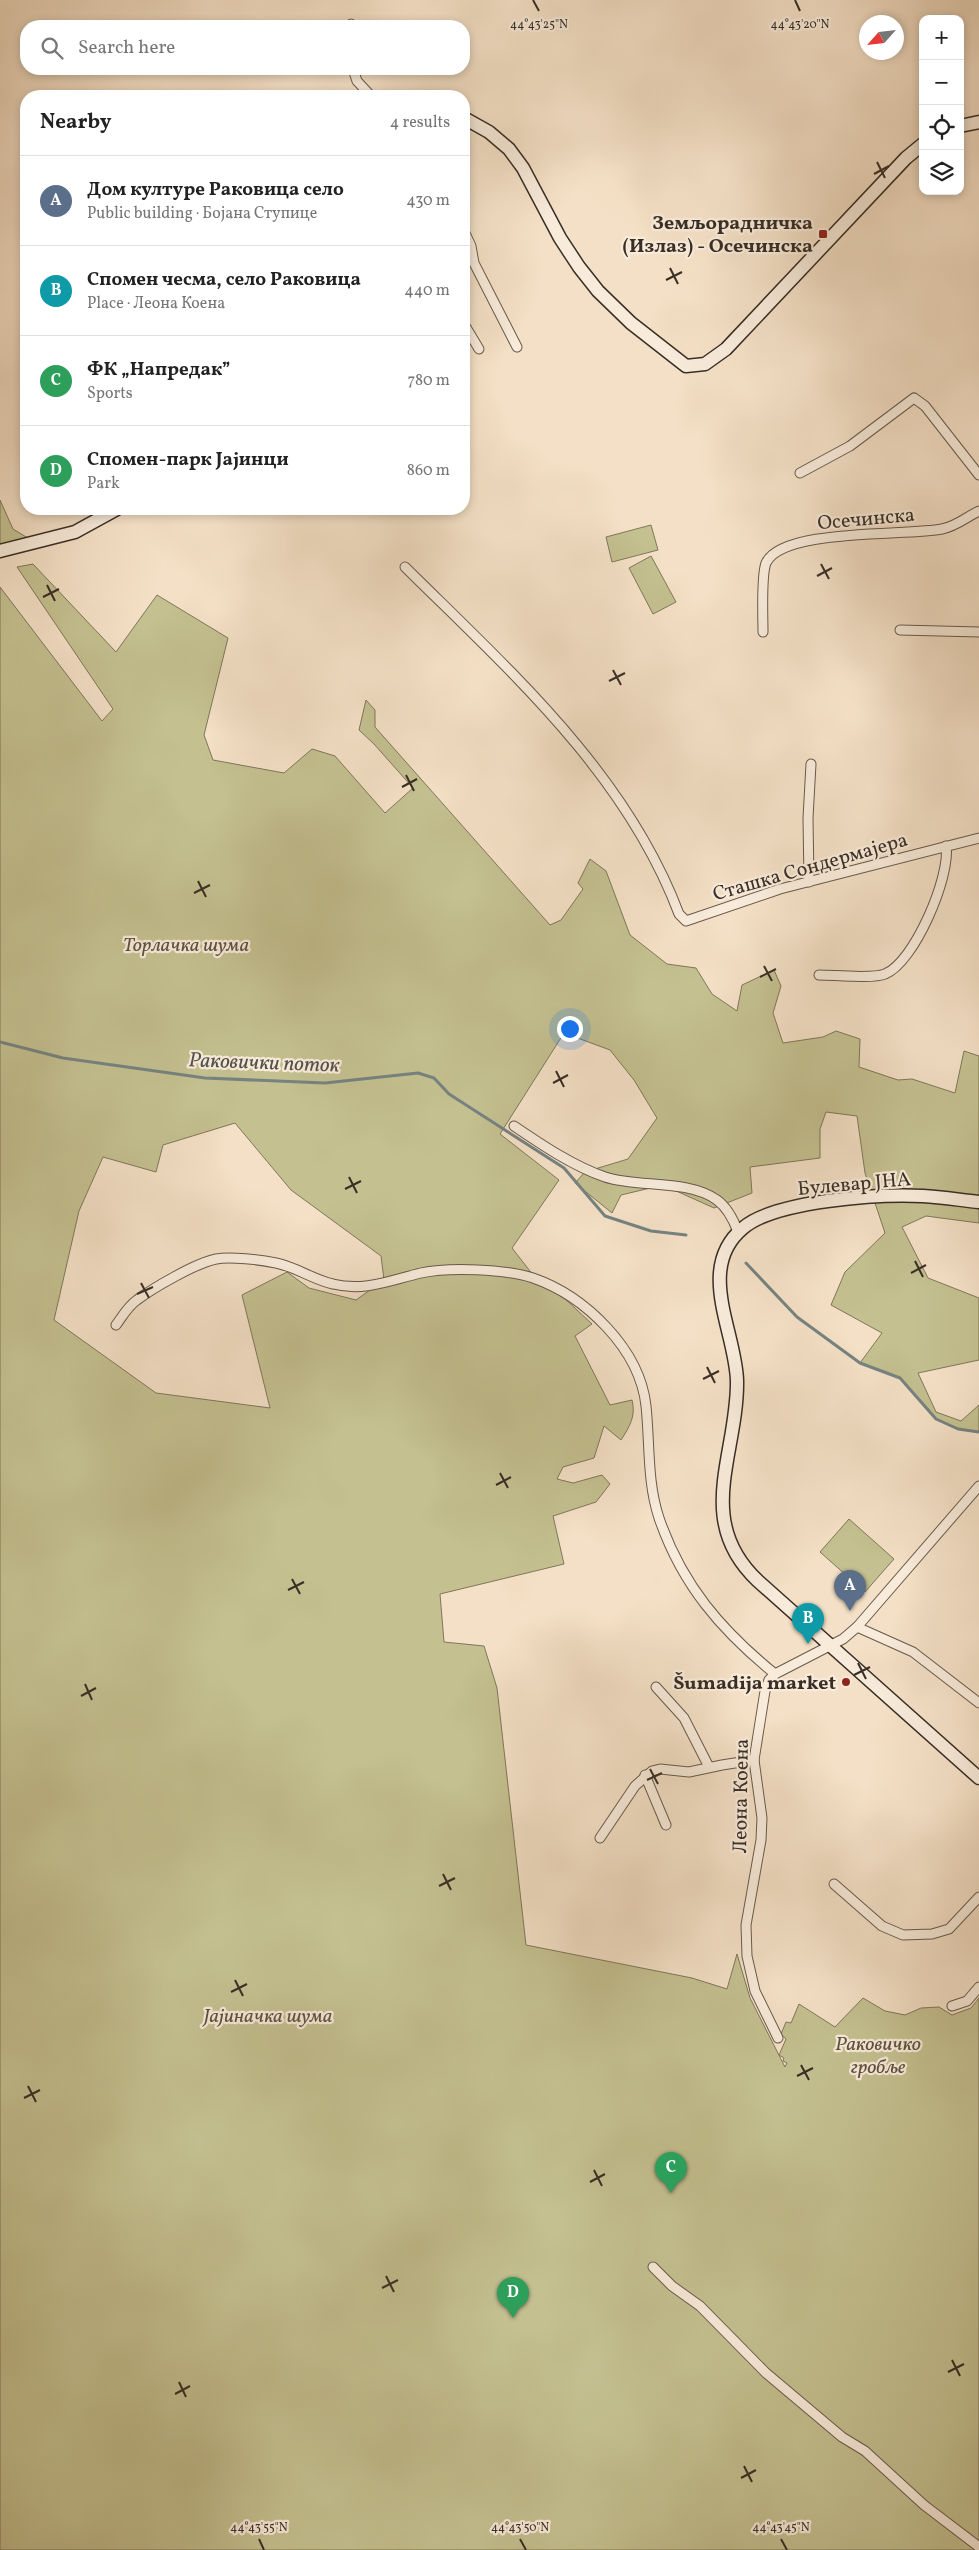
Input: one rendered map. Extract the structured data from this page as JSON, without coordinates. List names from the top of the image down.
{
  "streets": {
    "main road": ["Булевар ЈНА"],
    "street": ["Осечинска", "Сташка Сондермајера", "Леона Коена"]
  },
  "water": ["Раковички поток"],
  "parks": ["Торлачка шума", "Јајиначка шума", "Раковичко гробље"],
  "places": {
    "transit": ["Земљорадничка (Излаз) - Осечинска"],
    "other": ["Šumadija market"]
  },
  "north": "bottom left",
  "page": {
    "map_buttons": ["+", "−"],
    "search": "Search here",
    "heading": ["Nearby", "4 results"],
    "list": [
      {
        "mark": "A",
        "name": "Дом културе Раковица село",
        "note": "Public building · Бојана Ступице",
        "value": "430 m"
      },
      {
        "mark": "B",
        "name": "Спомен чесма, село Раковица",
        "note": "Place · Леона Коена",
        "value": "440 m"
      },
      {
        "mark": "C",
        "name": "ФК „Напредак”",
        "note": "Sports",
        "value": "780 m"
      },
      {
        "mark": "D",
        "name": "Спомен-парк Јајинци",
        "note": "Park",
        "value": "860 m"
      }
    ],
    "pins": [
      "A",
      "B",
      "C",
      "D"
    ]
  },
  "coordinates": [
    "44°43'25\"N",
    "44°43'20\"N",
    "44°43'55\"N",
    "44°43'50\"N",
    "44°43'45\"N"
  ]
}
